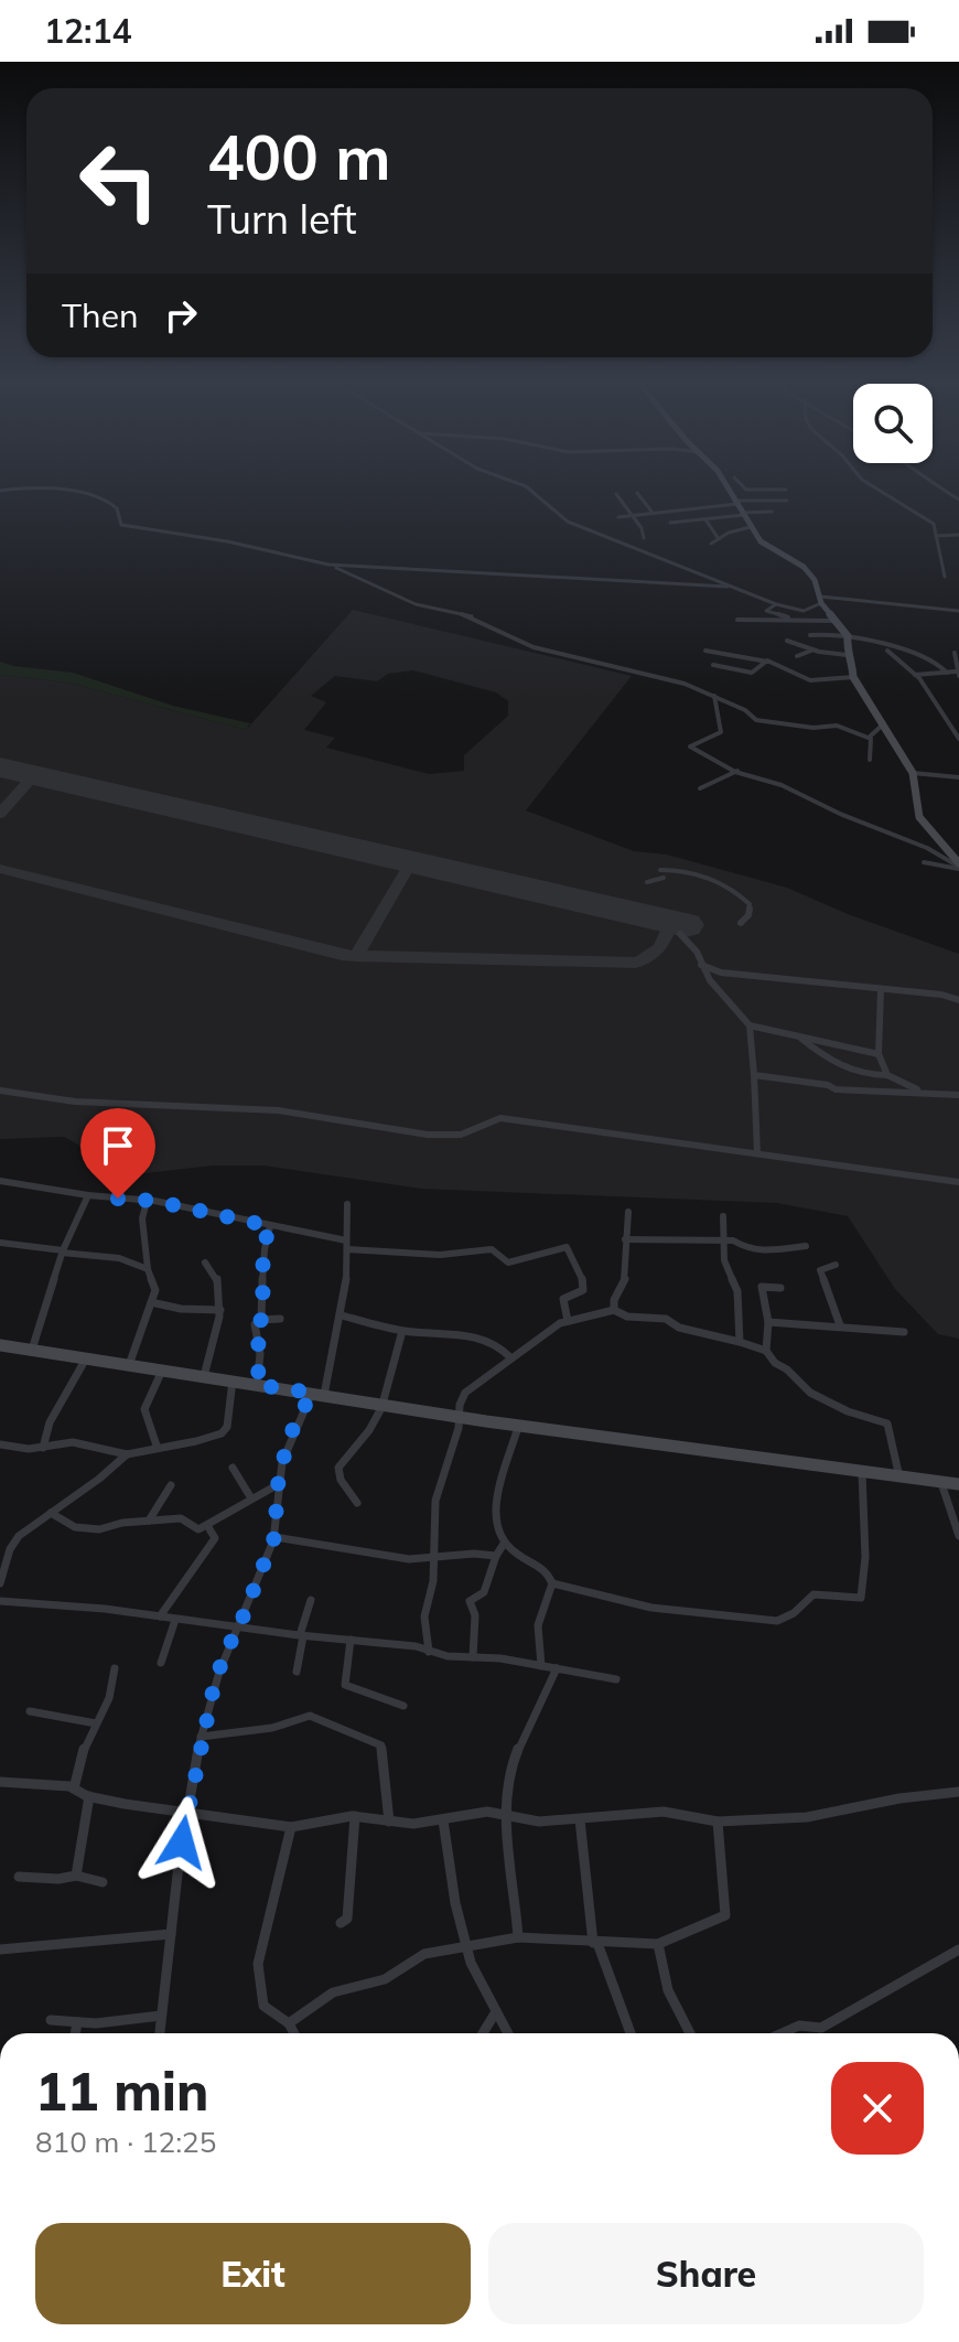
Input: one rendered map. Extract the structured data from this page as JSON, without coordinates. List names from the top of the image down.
{
  "page": {
    "status": "12:14",
    "turn": ["400 m", "Turn left"],
    "then": "Then",
    "heading": ["11 min", "810 m · 12:25"],
    "buttons": ["Exit", "Share"]
  }
}
